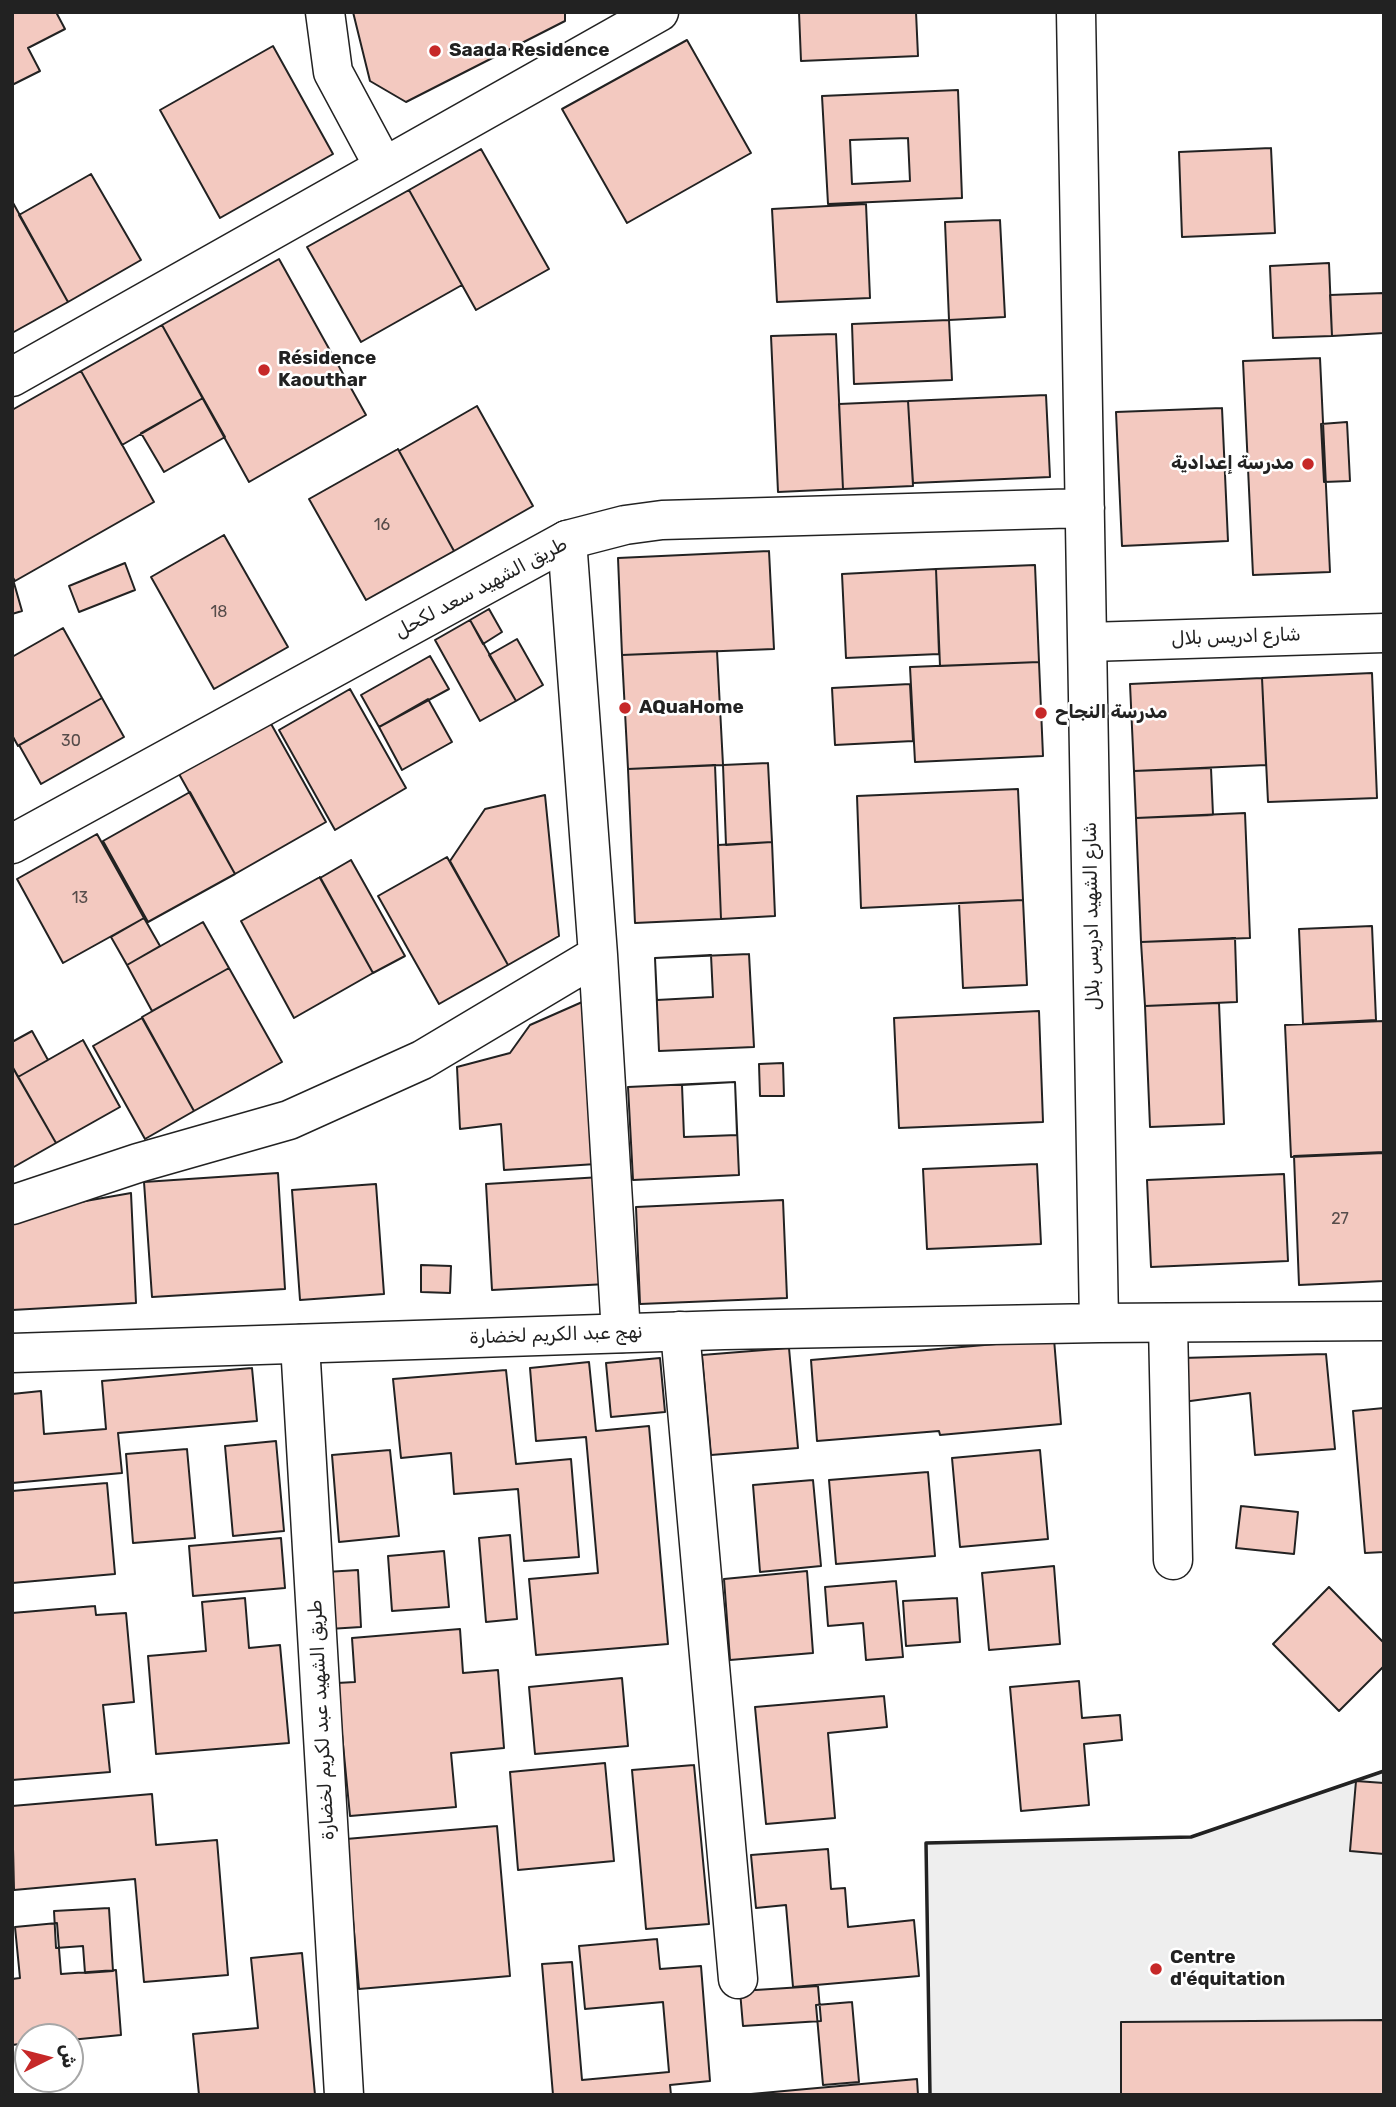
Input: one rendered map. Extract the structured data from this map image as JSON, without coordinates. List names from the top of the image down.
{
  "streets": {
    "street": [
      "طريق الشهيد سعد لكحل",
      "شارع ادريس بلال",
      "شارع الشهيد ادريس بلال",
      "نهج عبد الكريم لخضارة",
      "طريق الشهيد عبد لكريم لخضارة"
    ]
  },
  "crossings": [
    ["طريق الشهيد سعد لكحل", "شارع الشهيد ادريس بلال"],
    ["شارع ادريس بلال", "شارع الشهيد ادريس بلال"],
    ["شارع الشهيد ادريس بلال", "نهج عبد الكريم لخضارة"],
    ["نهج عبد الكريم لخضارة", "طريق الشهيد عبد لكريم لخضارة"]
  ],
  "places": [
    "Saada Residence",
    "Résidence Kaouthar",
    "مدرسة إعدادية",
    "AQuaHome",
    "مدرسة النجاح",
    "Centre d'équitation"
  ],
  "house_numbers": [
    "16",
    "18",
    "30",
    "13",
    "27"
  ],
  "north": "right"
}
